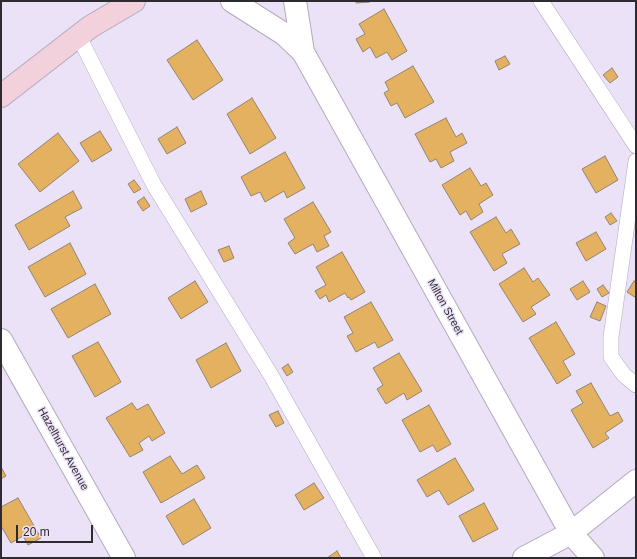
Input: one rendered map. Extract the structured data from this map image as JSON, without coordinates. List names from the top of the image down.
{
  "streets": {
    "street": ["Milton Street", "Hazelhurst Avenue"]
  },
  "scale_bar": "20 m"
}
